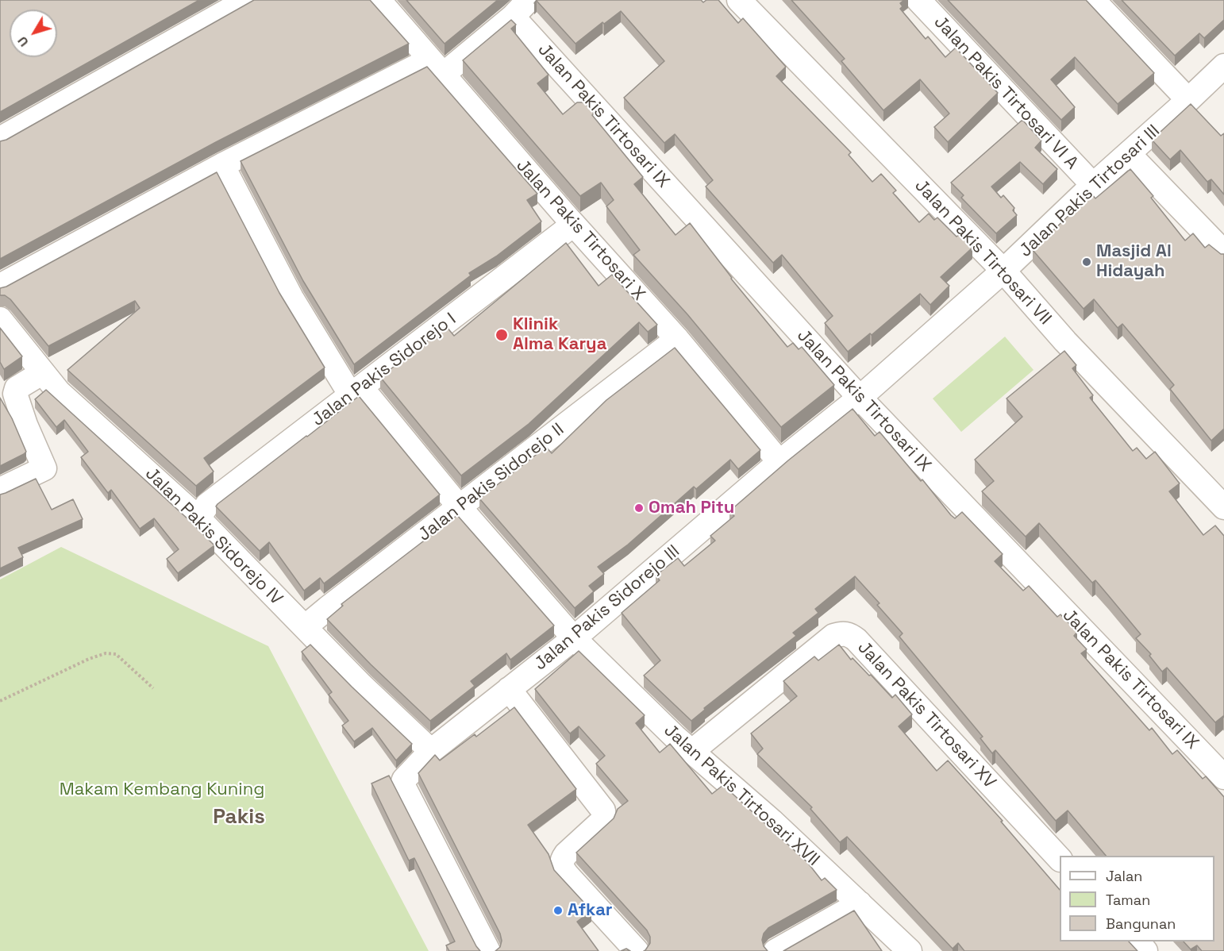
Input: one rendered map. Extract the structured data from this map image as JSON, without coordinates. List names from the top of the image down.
{
  "streets": {
    "street": [
      "Jalan Pakis Tirtosari VI A",
      "Jalan Pakis Tirtosari IX",
      "Jalan Pakis Tirtosari III",
      "Jalan Pakis Tirtosari X",
      "Jalan Pakis Tirtosari VII",
      "Jalan Pakis Sidorejo I",
      "Jalan Pakis Sidorejo II",
      "Jalan Pakis Sidorejo IV",
      "Jalan Pakis Sidorejo III",
      "Jalan Pakis Tirtosari XV",
      "Jalan Pakis Tirtosari XVII"
    ]
  },
  "crossings": [
    ["Jalan Pakis Tirtosari VI A", "Jalan Pakis Tirtosari III"],
    ["Jalan Pakis Tirtosari IX", "Jalan Pakis Tirtosari III"],
    ["Jalan Pakis Tirtosari III", "Jalan Pakis Tirtosari X"],
    ["Jalan Pakis Tirtosari III", "Jalan Pakis Tirtosari VII"],
    ["Jalan Pakis Tirtosari III", "Jalan Pakis Sidorejo III"],
    ["Jalan Pakis Tirtosari X", "Jalan Pakis Sidorejo I"],
    ["Jalan Pakis Tirtosari X", "Jalan Pakis Sidorejo II"],
    ["Jalan Pakis Tirtosari X", "Jalan Pakis Sidorejo III"],
    ["Jalan Pakis Sidorejo I", "Jalan Pakis Sidorejo IV"],
    ["Jalan Pakis Sidorejo I", "Jalan Pakis Tirtosari XVII"],
    ["Jalan Pakis Sidorejo II", "Jalan Pakis Sidorejo IV"],
    ["Jalan Pakis Sidorejo II", "Jalan Pakis Tirtosari XVII"],
    ["Jalan Pakis Sidorejo IV", "Jalan Pakis Sidorejo III"],
    ["Jalan Pakis Sidorejo III", "Jalan Pakis Tirtosari XVII"],
    ["Jalan Pakis Tirtosari XV", "Jalan Pakis Tirtosari XVII"]
  ],
  "districts": ["Pakis"],
  "parks": ["Makam Kembang Kuning"],
  "places": [
    "Masjid Al Hidayah",
    "Klinik Alma Karya",
    "Omah Pitu",
    "Afkar"
  ],
  "legend": ["Jalan", "Taman", "Bangunan"],
  "north": "bottom left"
}
